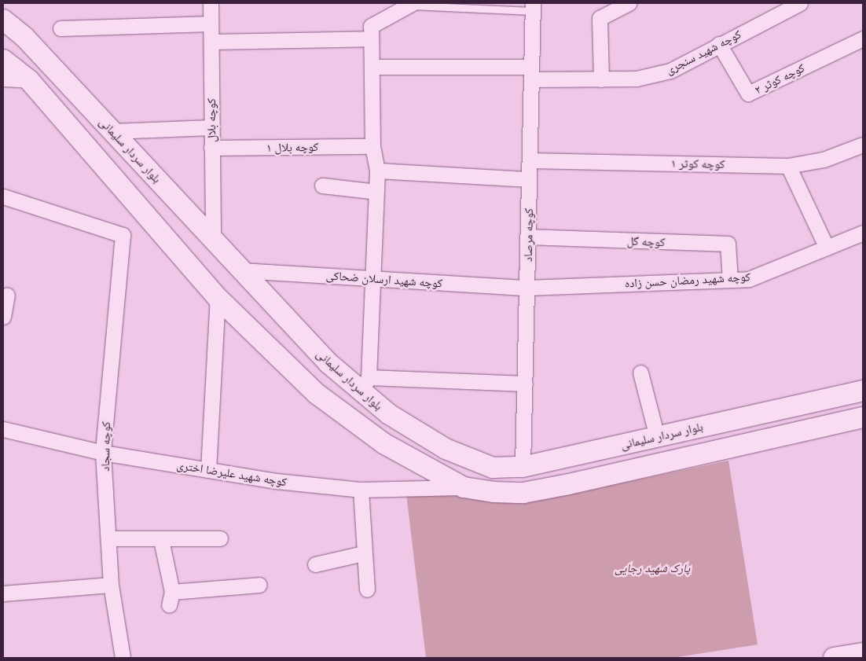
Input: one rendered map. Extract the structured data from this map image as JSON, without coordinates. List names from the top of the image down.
{
  "streets": {
    "main road": ["بلوار سردار سلیمانی"],
    "street": [
      "کوچه شهید سنجری",
      "کوچه کوثر ۲",
      "کوچه بلال",
      "کوچه بلال ۱",
      "کوچه کوثر ۱",
      "کوچه مرصاد",
      "کوچه گل",
      "کوچه شهید ارسلان ضحاکی",
      "کوچه شهید رمضان حسن زاده",
      "کوچه سجاد",
      "کوچه شهید علیرضا اختری"
    ]
  },
  "crossings": [
    ["کوچه شهید سنجری", "کوچه کوثر ۲"],
    ["کوچه شهید سنجری", "کوچه مرصاد"],
    ["کوچه بلال", "کوچه بلال ۱"],
    ["کوچه بلال", "بلوار سردار سلیمانی"],
    ["بلوار سردار سلیمانی", "کوچه مرصاد"],
    ["بلوار سردار سلیمانی", "کوچه شهید ارسلان ضحاکی"],
    ["کوچه کوثر ۱", "کوچه مرصاد"],
    ["کوچه مرصاد", "کوچه گل"],
    ["کوچه مرصاد", "کوچه شهید ارسلان ضحاکی"],
    ["کوچه مرصاد", "کوچه شهید رمضان حسن زاده"],
    ["کوچه گل", "کوچه شهید رمضان حسن زاده"],
    ["کوچه شهید ارسلان ضحاکی", "کوچه شهید رمضان حسن زاده"],
    ["کوچه سجاد", "کوچه شهید علیرضا اختری"]
  ],
  "parks": ["پارک شهید رجایی"]
}
